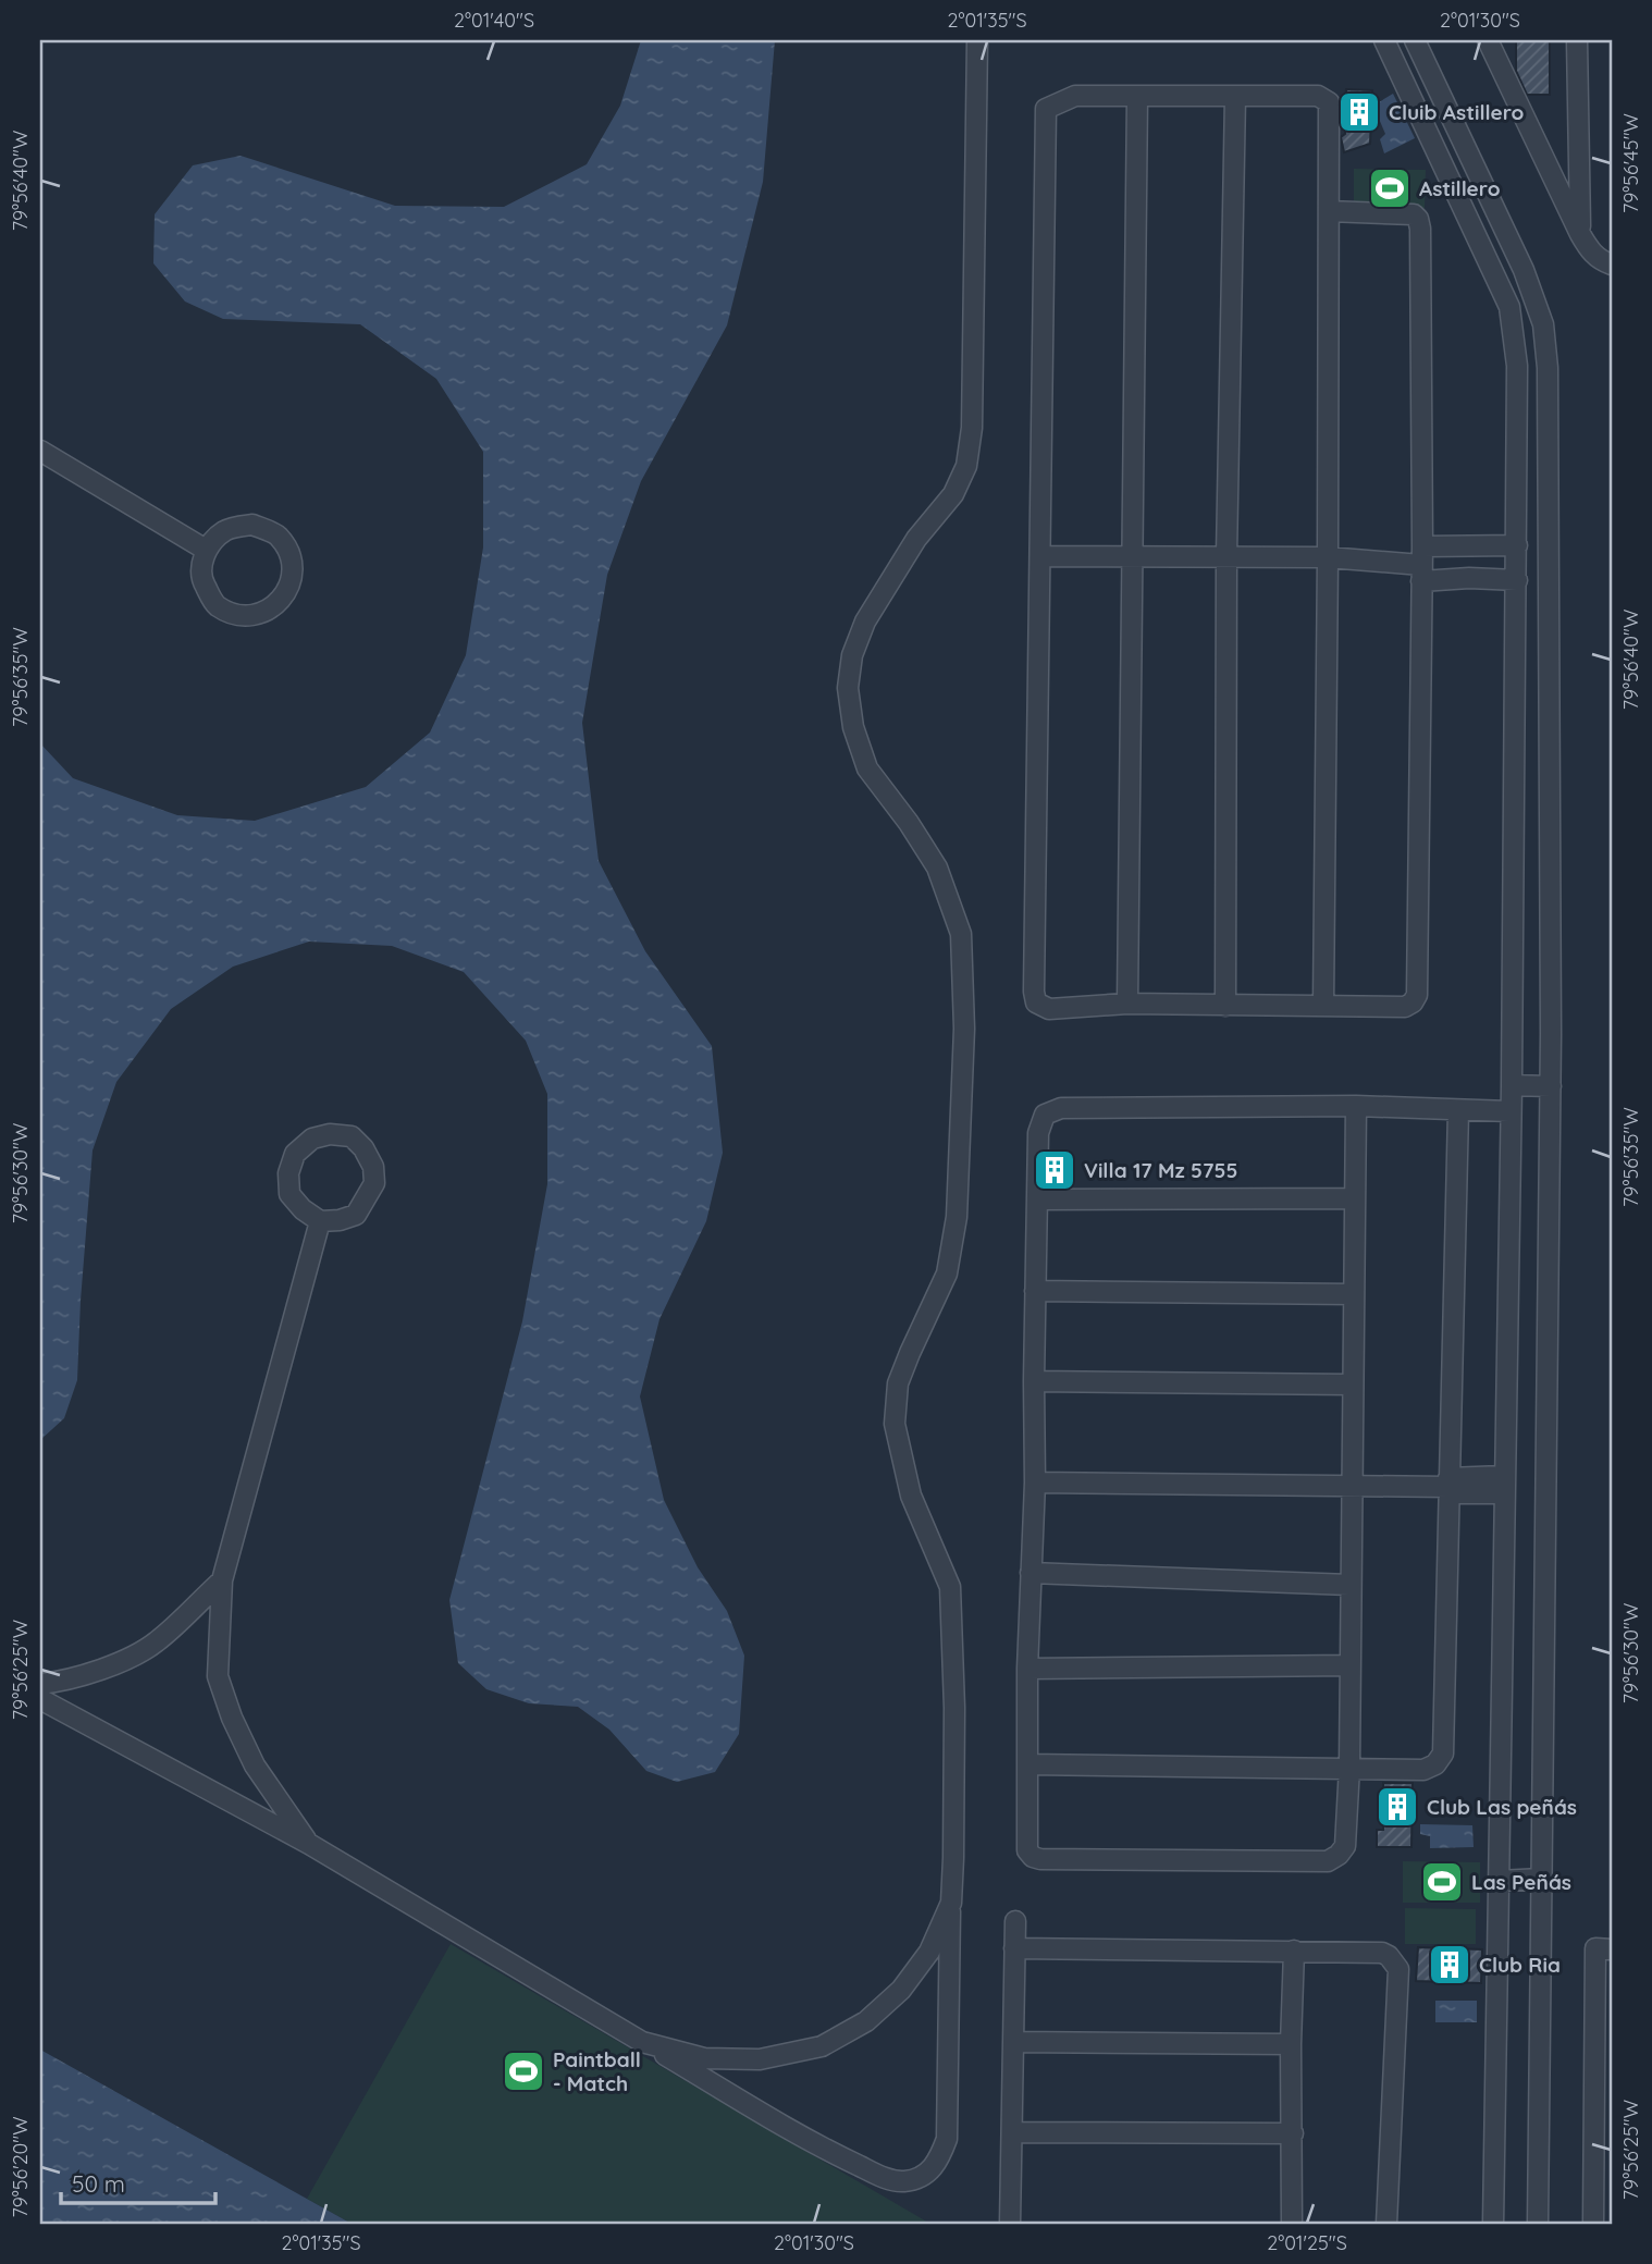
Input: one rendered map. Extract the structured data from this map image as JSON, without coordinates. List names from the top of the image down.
{
  "places": {
    "building": [
      "Cluib Astillero",
      "Villa 17 Mz 5755",
      "Club Las peñás",
      "Club Ria"
    ],
    "sports": ["Astillero", "Las Peñás", "Paintball - Match"]
  },
  "scale_bar": "50 m",
  "coordinates": [
    "2°01'40\"S",
    "2°01'35\"S",
    "2°01'30\"S",
    "79°56'45\"W",
    "79°56'40\"W",
    "79°56'35\"W",
    "79°56'30\"W",
    "79°56'25\"W",
    "79°56'20\"W",
    "2°01'25\"S"
  ]
}
